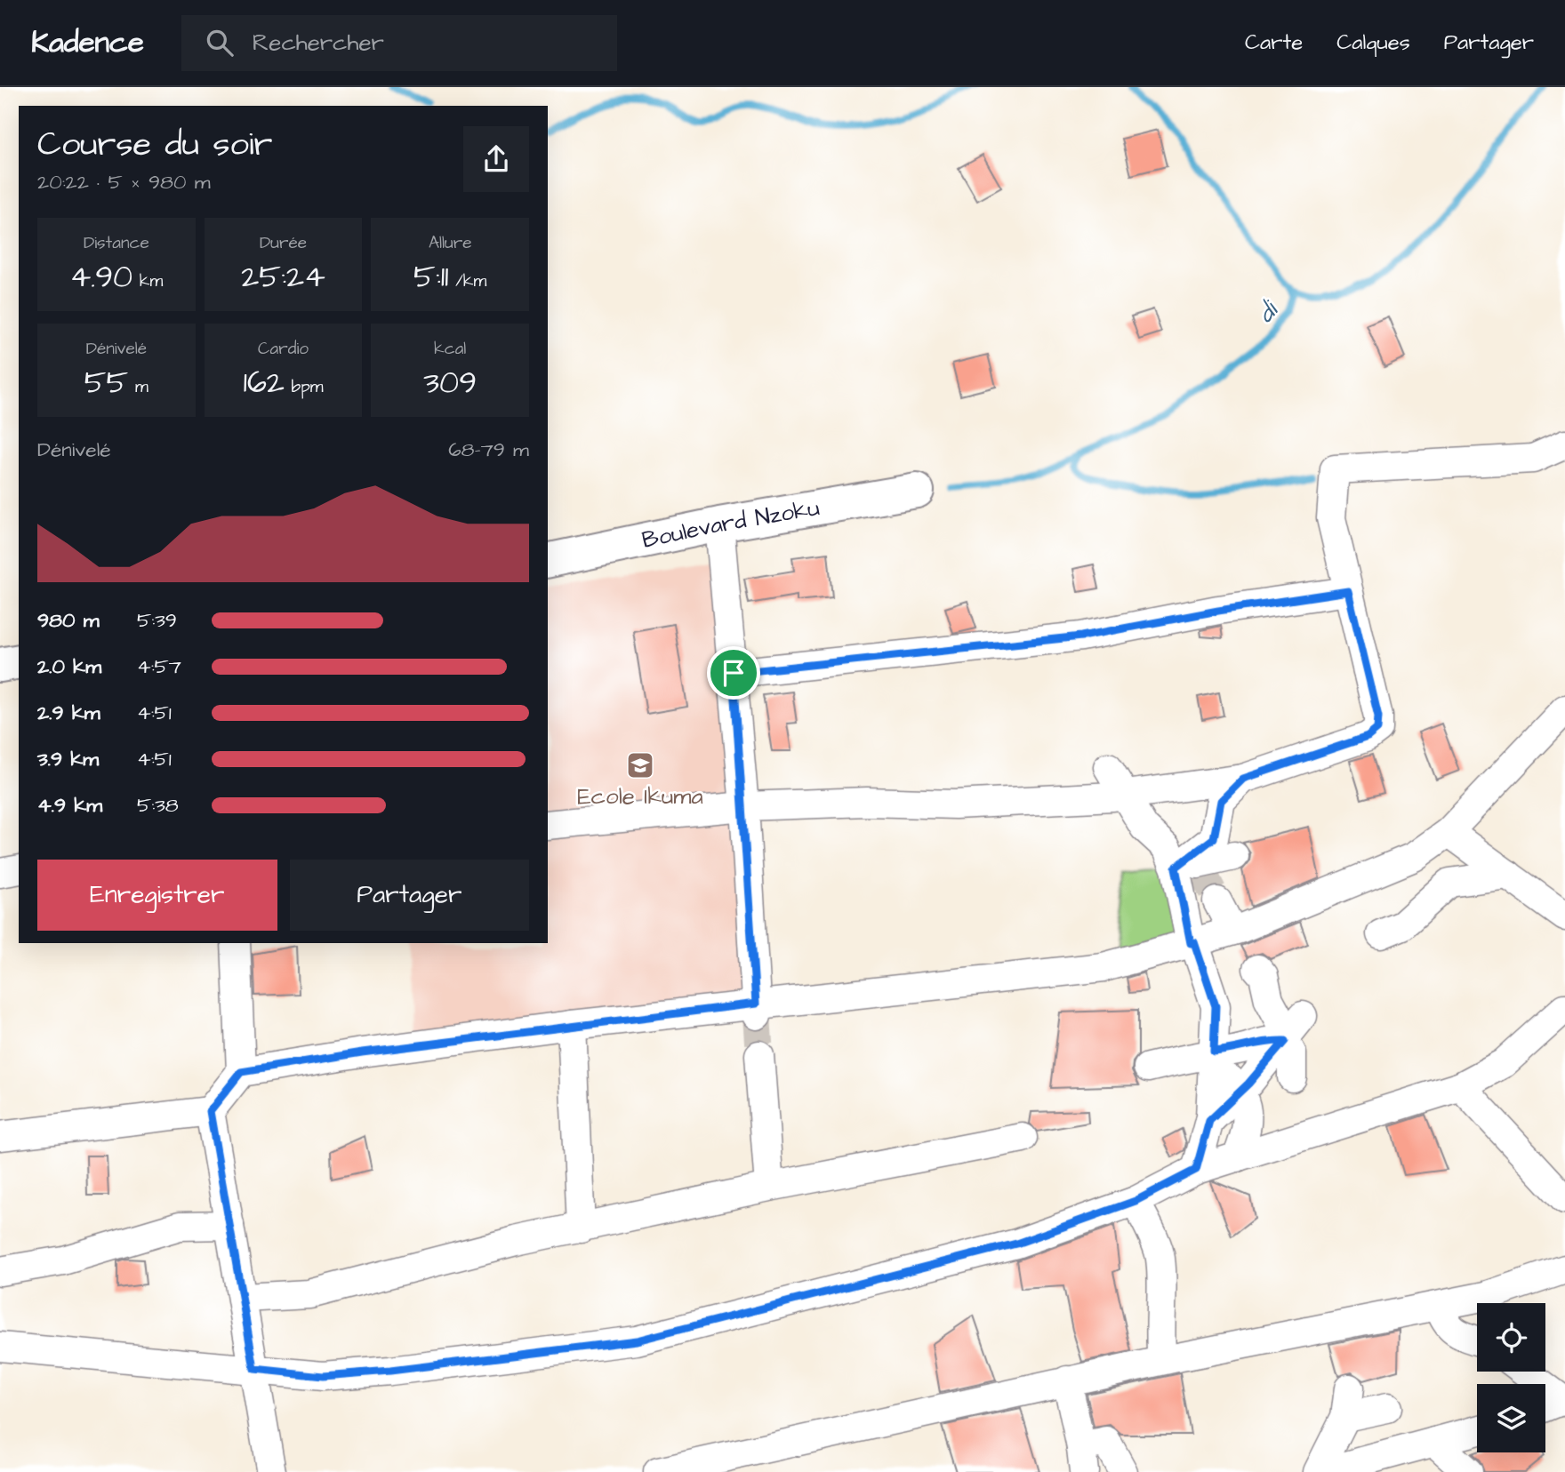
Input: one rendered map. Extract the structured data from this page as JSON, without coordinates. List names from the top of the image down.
{
  "streets": {
    "street": ["Boulevard Nzoku"]
  },
  "water": ["di"],
  "places": {
    "school or university": ["Ecole Ikuma"]
  },
  "page": {
    "header": "Kadence",
    "search": "Rechercher",
    "nav": ["Carte", "Calques", "Partager"],
    "heading": ["Course du soir", "20:22 · 5 × 980 m"],
    "stats": [
      ["Distance", "4.90 km"],
      ["Durée", "25:24"],
      ["Allure", "5:11 /km"],
      ["Dénivelé", "55 m"],
      ["Cardio", "162 bpm"],
      ["kcal", "309"]
    ],
    "chart": ["Dénivelé", "68–79 m"],
    "list": [
      {
        "name": "980 m",
        "note": "5:39"
      },
      {
        "name": "2.0 km",
        "note": "4:57"
      },
      {
        "name": "2.9 km",
        "note": "4:51"
      },
      {
        "name": "3.9 km",
        "note": "4:51"
      },
      {
        "name": "4.9 km",
        "note": "5:38"
      }
    ],
    "buttons": ["Enregistrer", "Partager"]
  }
}
